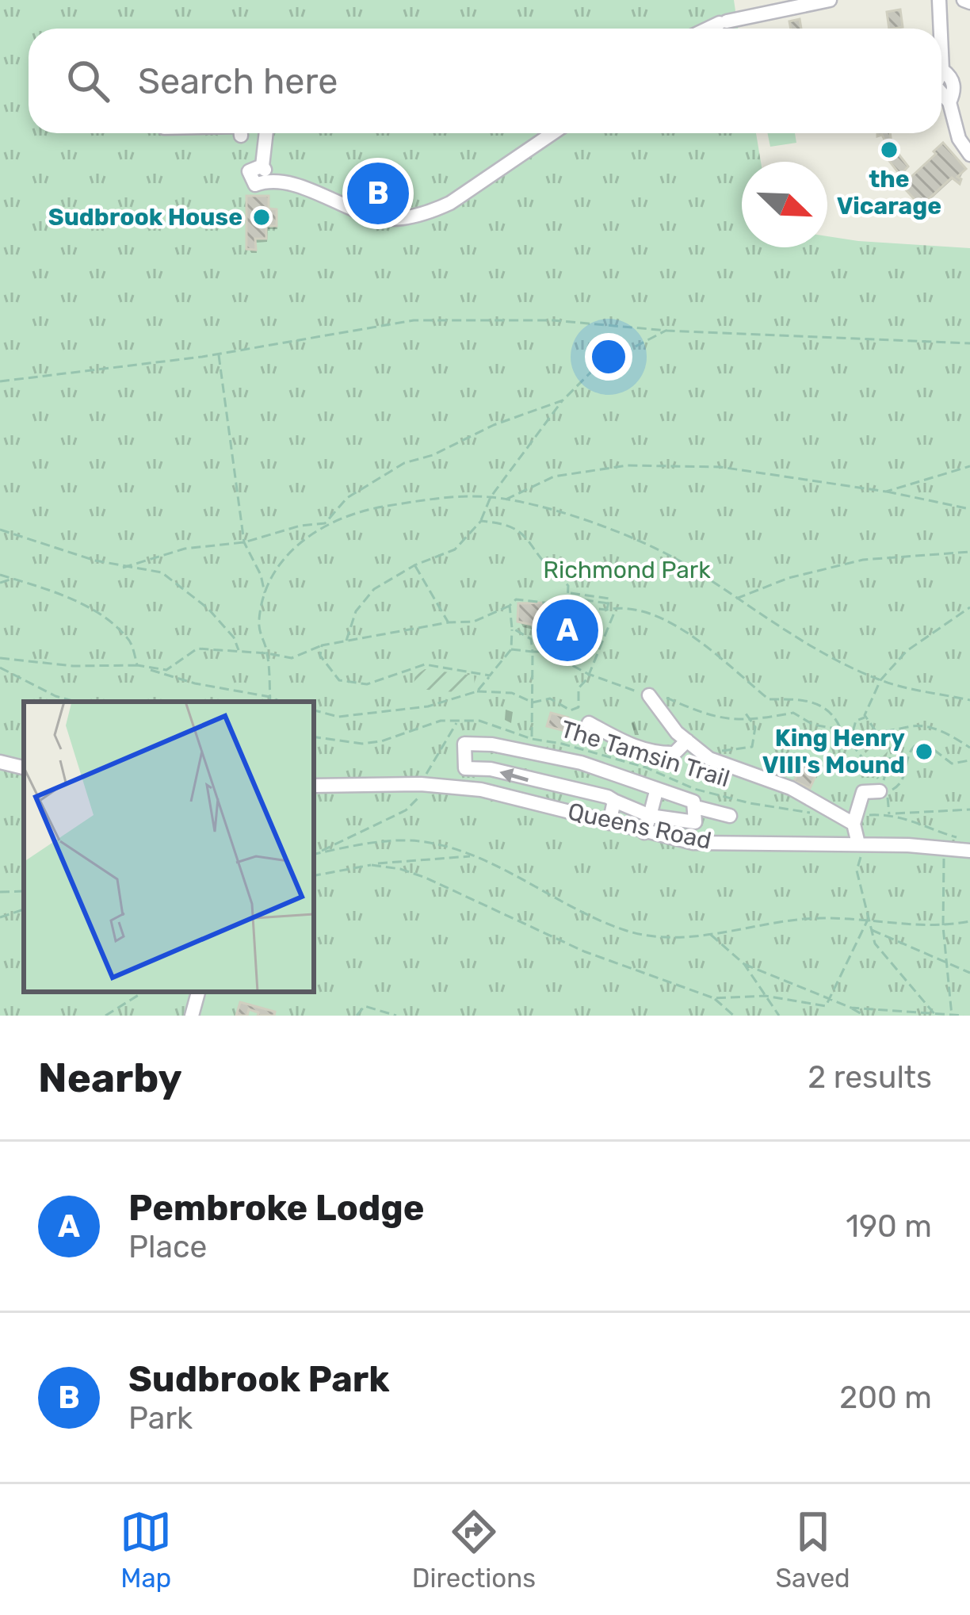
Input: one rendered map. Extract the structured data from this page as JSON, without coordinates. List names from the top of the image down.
{
  "streets": {
    "street": ["Queens Road"],
    "path": ["The Tamsin Trail"]
  },
  "parks": ["Richmond Park"],
  "places": ["the Vicarage", "Sudbrook House", "King Henry VIII's Mound"],
  "north": "bottom right",
  "page": {
    "search": "Search here",
    "pins": ["B", "A"],
    "heading": ["Nearby", "2 results"],
    "list": [
      {
        "mark": "A",
        "name": "Pembroke Lodge",
        "note": "Place",
        "value": "190 m"
      },
      {
        "mark": "B",
        "name": "Sudbrook Park",
        "note": "Park",
        "value": "200 m"
      }
    ],
    "nav": ["Map", "Directions", "Saved"]
  }
}
